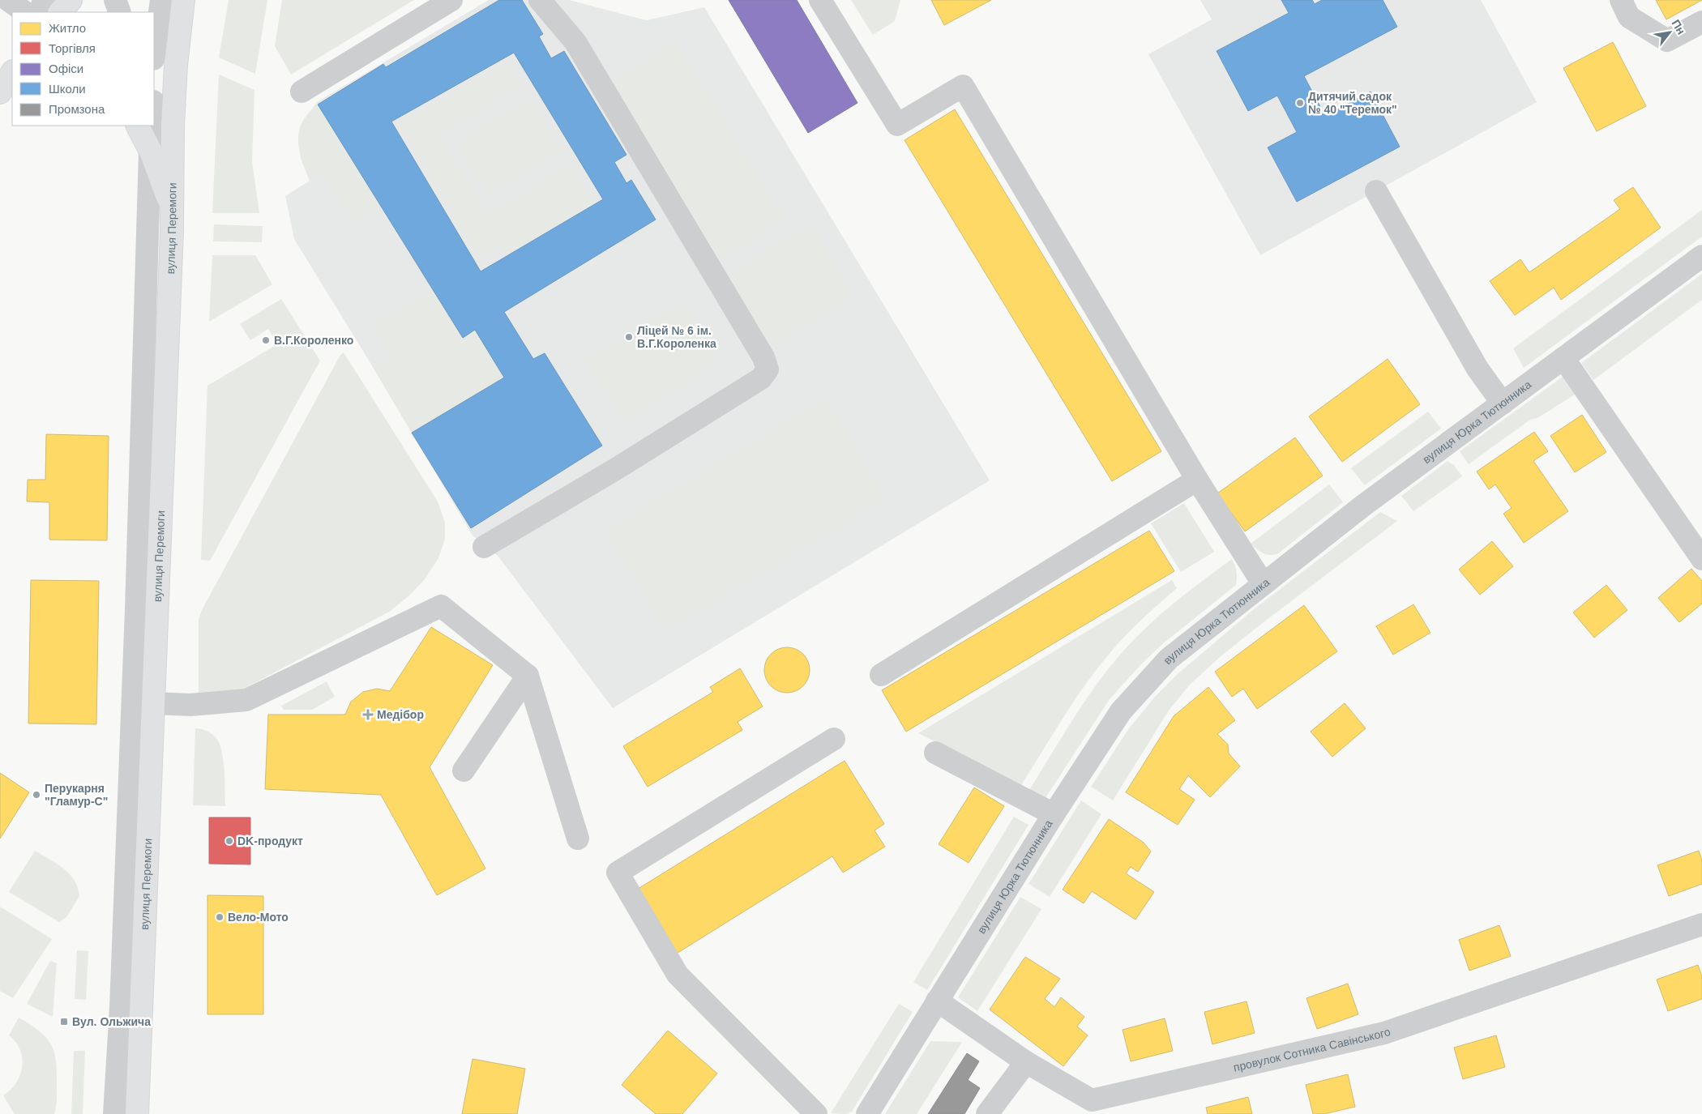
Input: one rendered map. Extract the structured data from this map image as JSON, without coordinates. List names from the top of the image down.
{
  "streets": {
    "main road": ["вулиця Перемоги"],
    "street": ["вулиця Юрка Тютюнника", "провулок Сотника Савінського"]
  },
  "crossings": [
    ["вулиця Юрка Тютюнника", "провулок Сотника Савінського"]
  ],
  "places": {
    "other": [
      "Дитячий садок № 40 \"Теремок\"",
      "Ліцей № 6 ім. В.Г.Короленка",
      "В.Г.Короленко",
      "Перукарня \"Гламур-С\"",
      "DK-продукт",
      "Вело-Мото"
    ],
    "health": ["Медібор"],
    "transit": ["Вул. Ольжича"]
  },
  "legend": [
    "Житло",
    "Торгівля",
    "Офіси",
    "Школи",
    "Промзона"
  ],
  "north": "top right"
}
